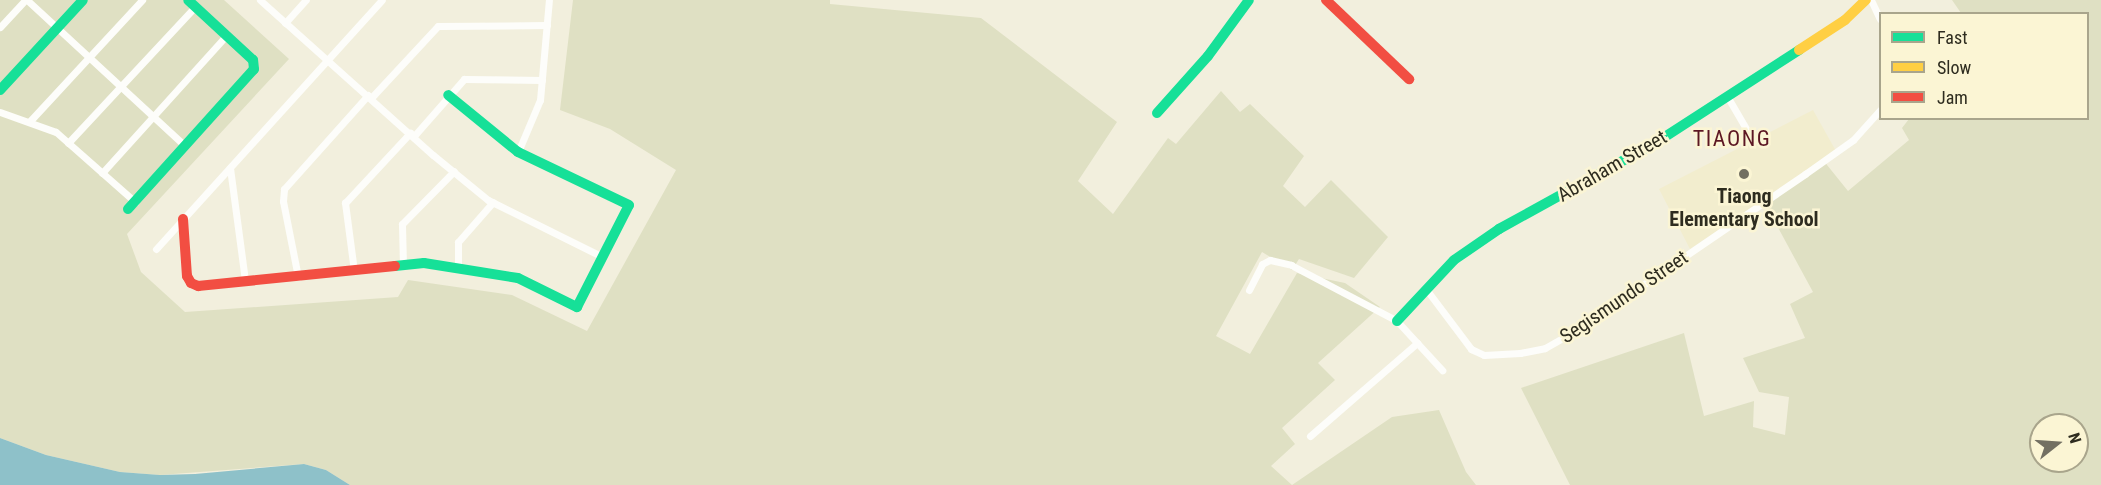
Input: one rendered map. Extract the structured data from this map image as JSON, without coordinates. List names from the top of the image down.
{
  "streets": {
    "street": ["Abraham Street", "Segismundo Street"]
  },
  "crossings": [
    ["Abraham Street", "Segismundo Street"]
  ],
  "districts": ["TIAONG"],
  "places": ["Tiaong Elementary School"],
  "legend": ["Fast", "Slow", "Jam"],
  "north": "right"
}
